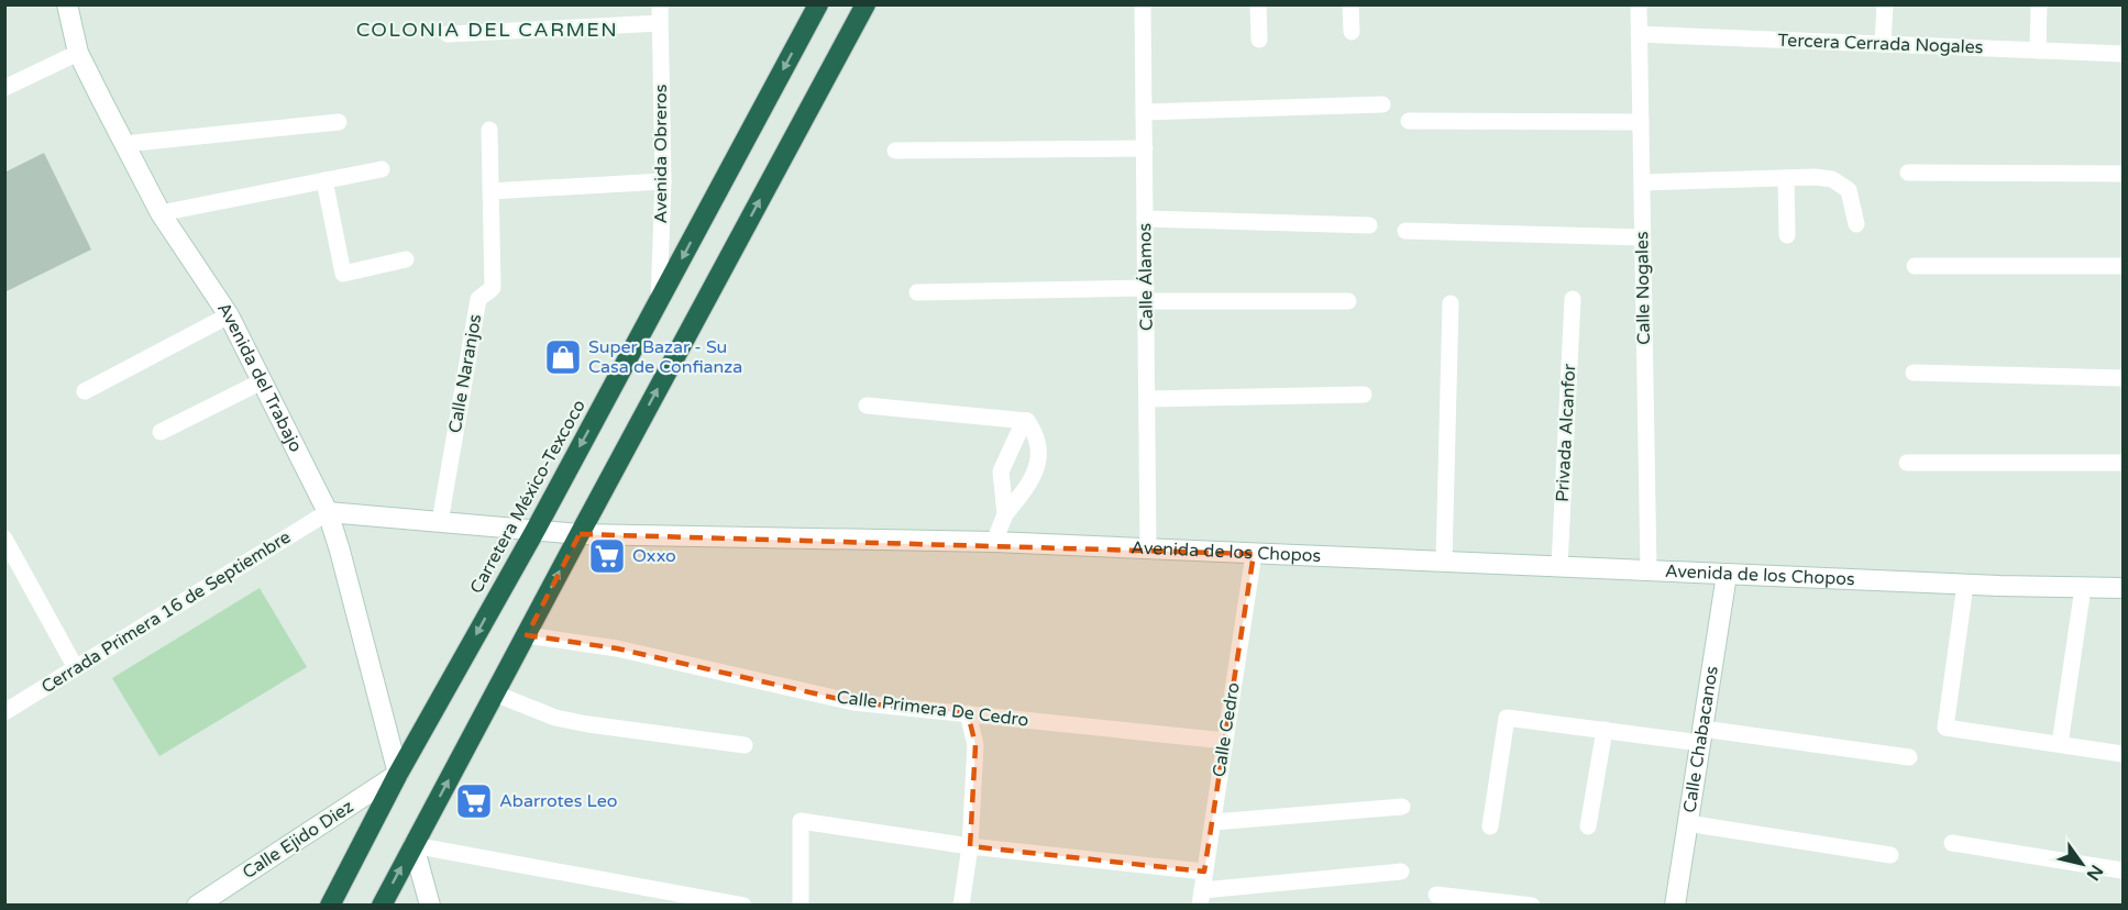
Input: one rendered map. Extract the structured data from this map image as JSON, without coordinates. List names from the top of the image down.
{
  "streets": {
    "highway": ["Carretera México-Texcoco"],
    "street": [
      "Tercera Cerrada Nogales",
      "Avenida Obreros",
      "Calle Álamos",
      "Calle Nogales",
      "Calle Naranjos",
      "Avenida del Trabajo",
      "Privada Alcanfor",
      "Avenida de los Chopos",
      "Cerrada Primera 16 de Septiembre",
      "Calle Primera De Cedro",
      "Calle Cedro",
      "Calle Chabacanos",
      "Calle Ejido Diez"
    ]
  },
  "crossings": [
    ["Tercera Cerrada Nogales", "Calle Nogales"],
    ["Avenida Obreros", "Carretera México-Texcoco"],
    ["Calle Álamos", "Avenida de los Chopos"],
    ["Calle Nogales", "Avenida de los Chopos"],
    ["Calle Naranjos", "Avenida de los Chopos"],
    ["Avenida del Trabajo", "Carretera México-Texcoco"],
    ["Avenida del Trabajo", "Avenida de los Chopos"],
    ["Avenida del Trabajo", "Cerrada Primera 16 de Septiembre"],
    ["Avenida del Trabajo", "Calle Ejido Diez"],
    ["Privada Alcanfor", "Avenida de los Chopos"],
    ["Carretera México-Texcoco", "Avenida de los Chopos"],
    ["Carretera México-Texcoco", "Calle Ejido Diez"],
    ["Avenida de los Chopos", "Cerrada Primera 16 de Septiembre"],
    ["Avenida de los Chopos", "Calle Cedro"],
    ["Avenida de los Chopos", "Calle Chabacanos"],
    ["Calle Primera De Cedro", "Calle Cedro"]
  ],
  "districts": ["COLONIA DEL CARMEN"],
  "places": {
    "shop": ["Super Bazar - Su Casa de Confianza"],
    "supermarket": ["Oxxo", "Abarrotes Leo"]
  },
  "north": "bottom right"
}
